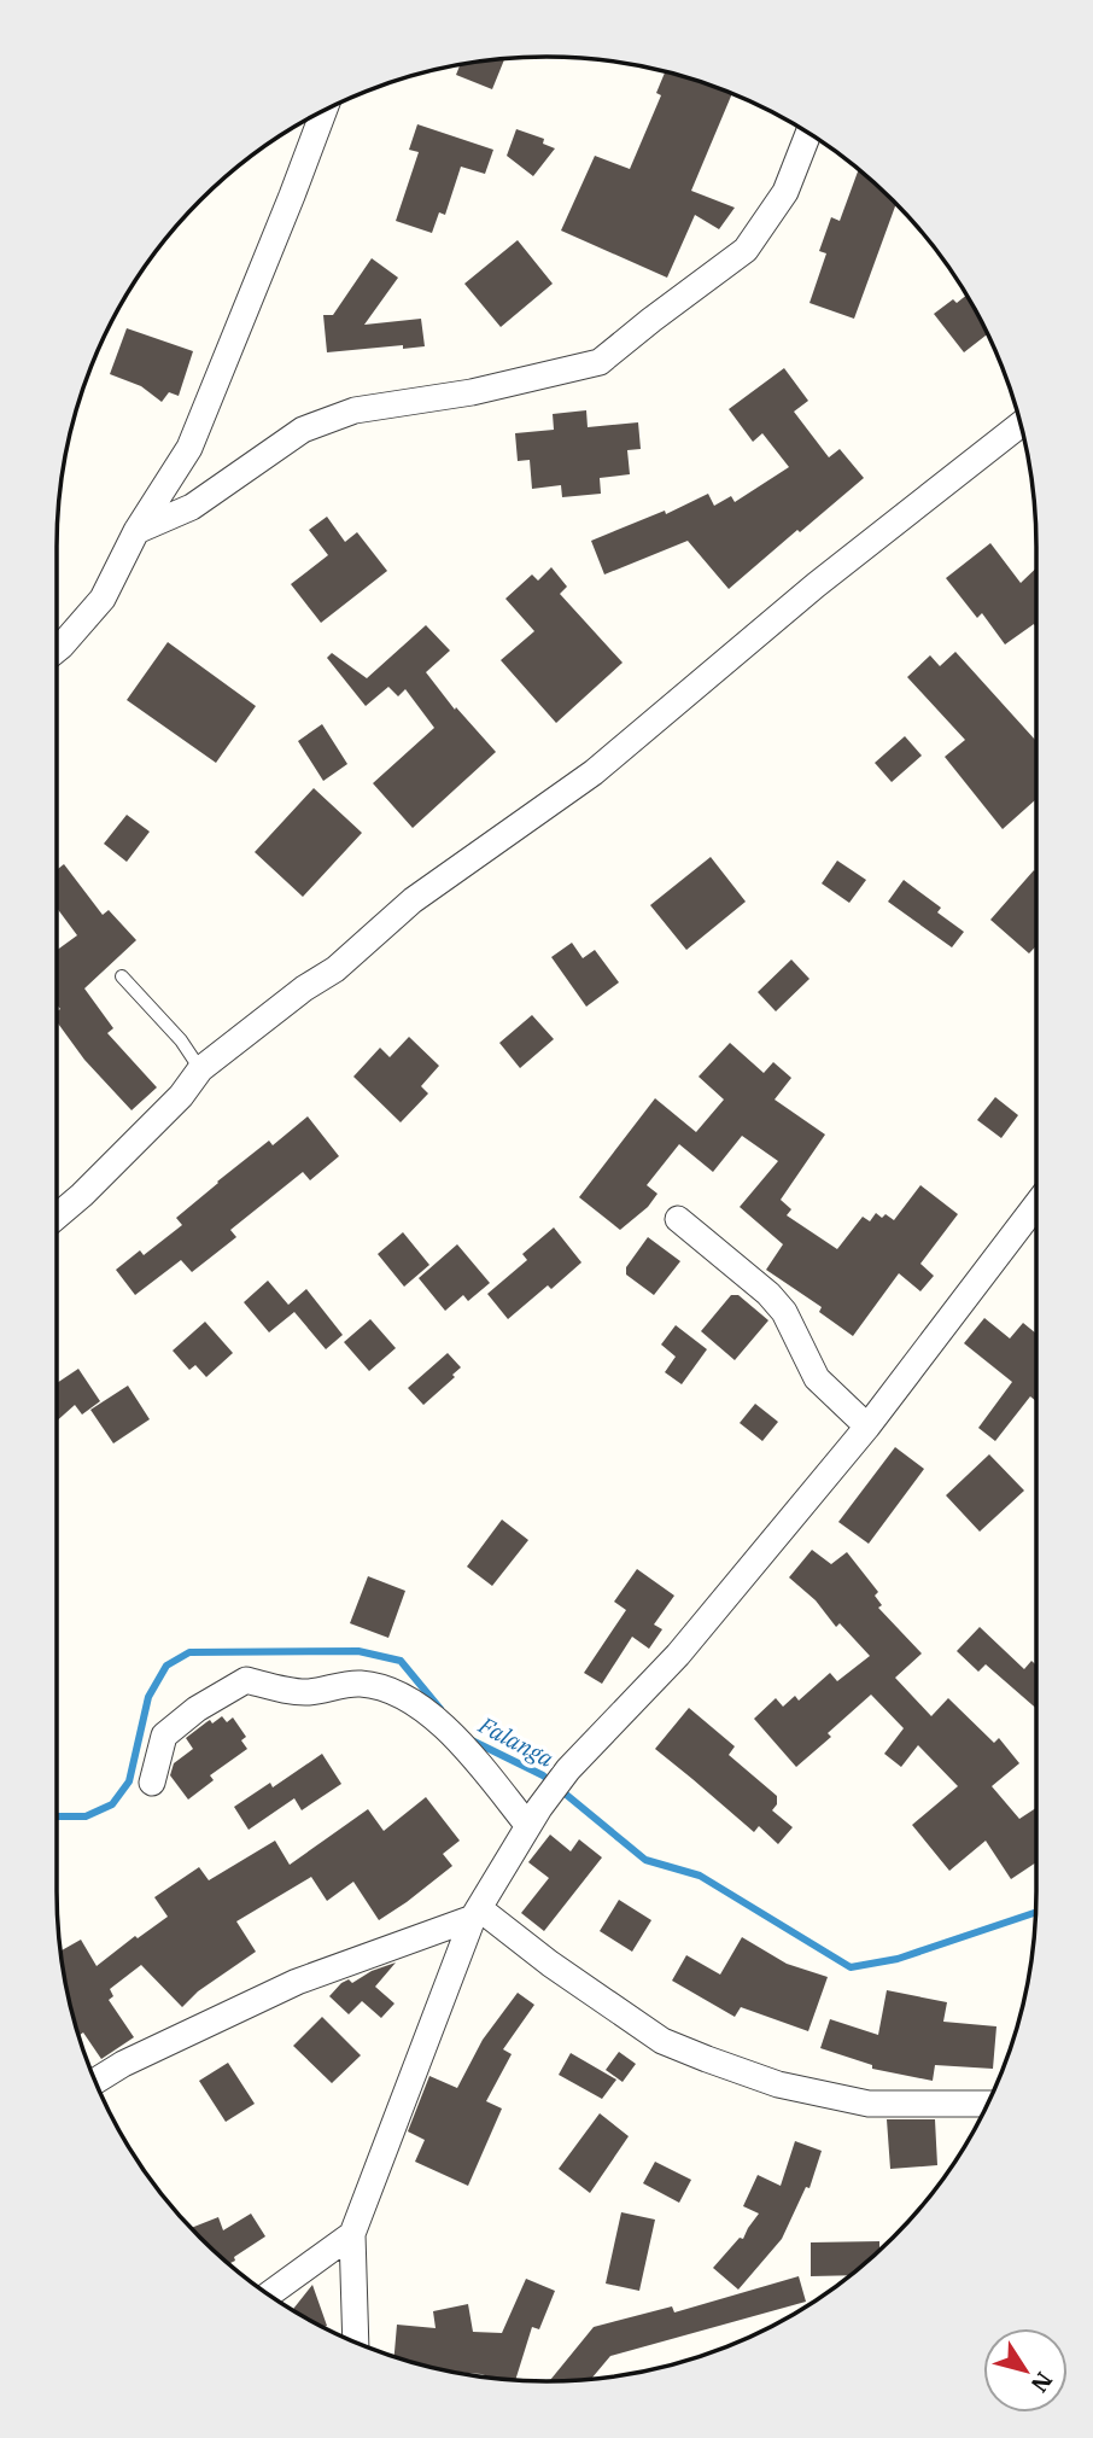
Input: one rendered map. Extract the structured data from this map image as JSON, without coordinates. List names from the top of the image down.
{
  "water": ["Falanga"],
  "north": "bottom right"
}
